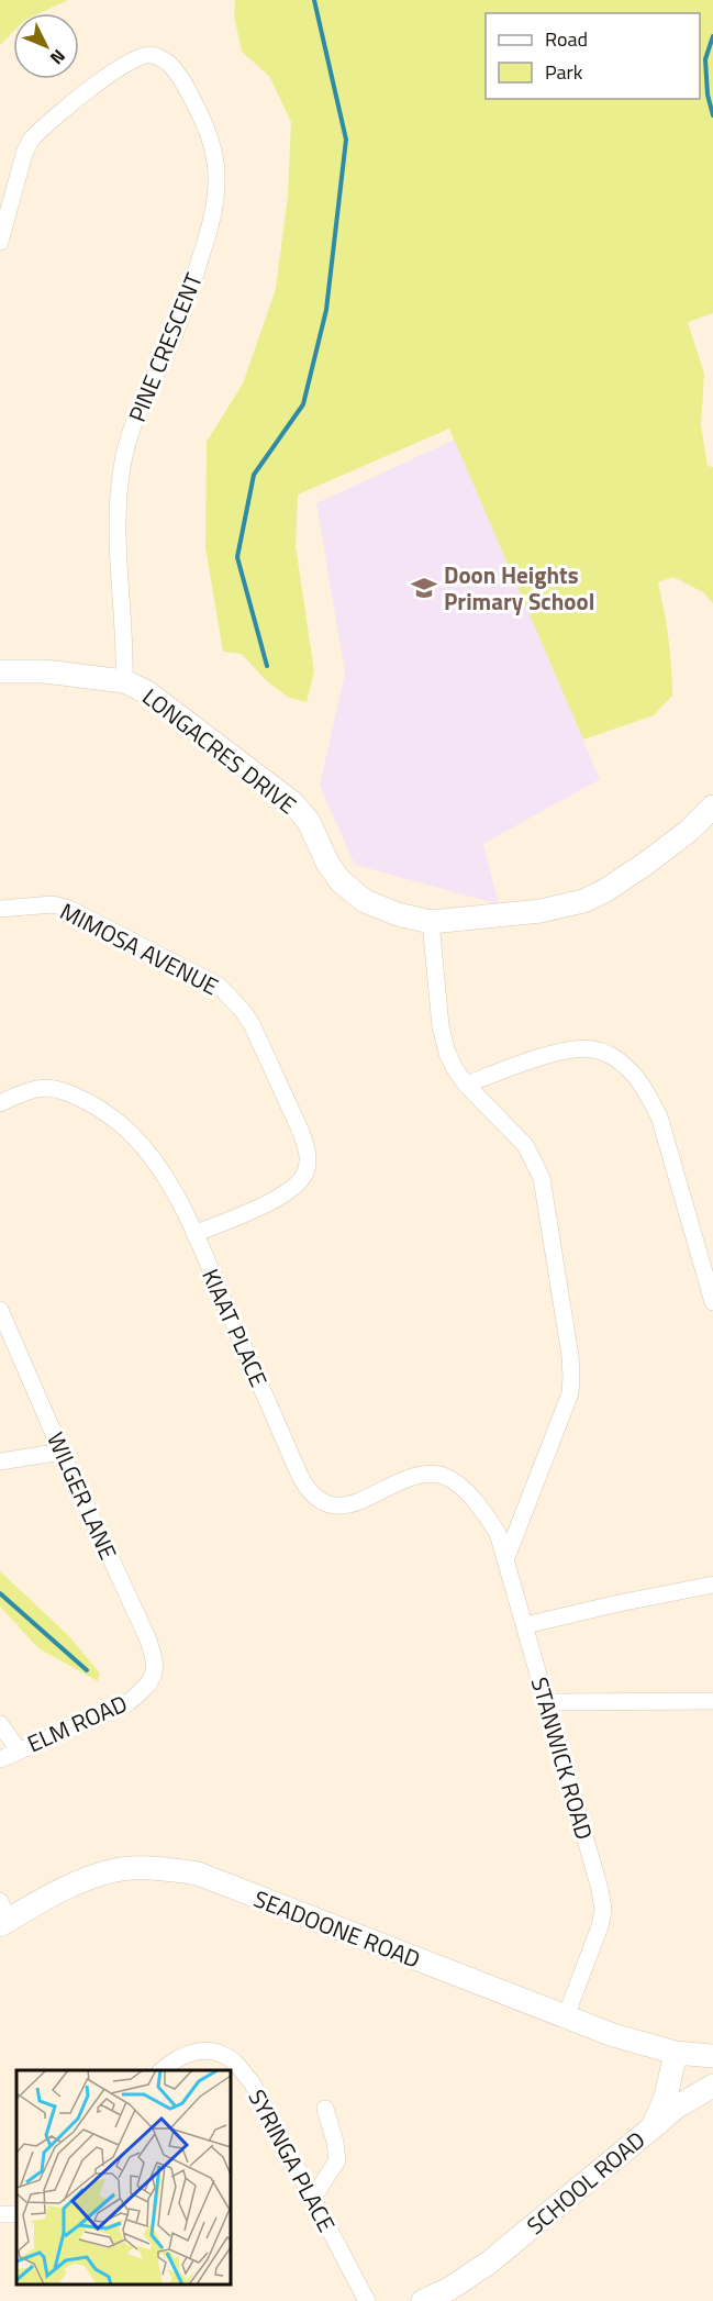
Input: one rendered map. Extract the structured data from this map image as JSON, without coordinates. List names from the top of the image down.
{
  "streets": {
    "street": [
      "PINE CRESCENT",
      "LONGACRES DRIVE",
      "MIMOSA AVENUE",
      "KIAAT PLACE",
      "WILGER LANE",
      "ELM ROAD",
      "STANWICK ROAD",
      "SEADOONE ROAD",
      "SYRINGA PLACE",
      "SCHOOL ROAD"
    ]
  },
  "crossings": [
    ["PINE CRESCENT", "LONGACRES DRIVE"],
    ["MIMOSA AVENUE", "KIAAT PLACE"],
    ["KIAAT PLACE", "STANWICK ROAD"],
    ["WILGER LANE", "ELM ROAD"],
    ["STANWICK ROAD", "SEADOONE ROAD"],
    ["SEADOONE ROAD", "SCHOOL ROAD"]
  ],
  "places": {
    "school or university": ["Doon Heights Primary School"]
  },
  "legend": ["Road", "Park"],
  "north": "bottom right"
}
